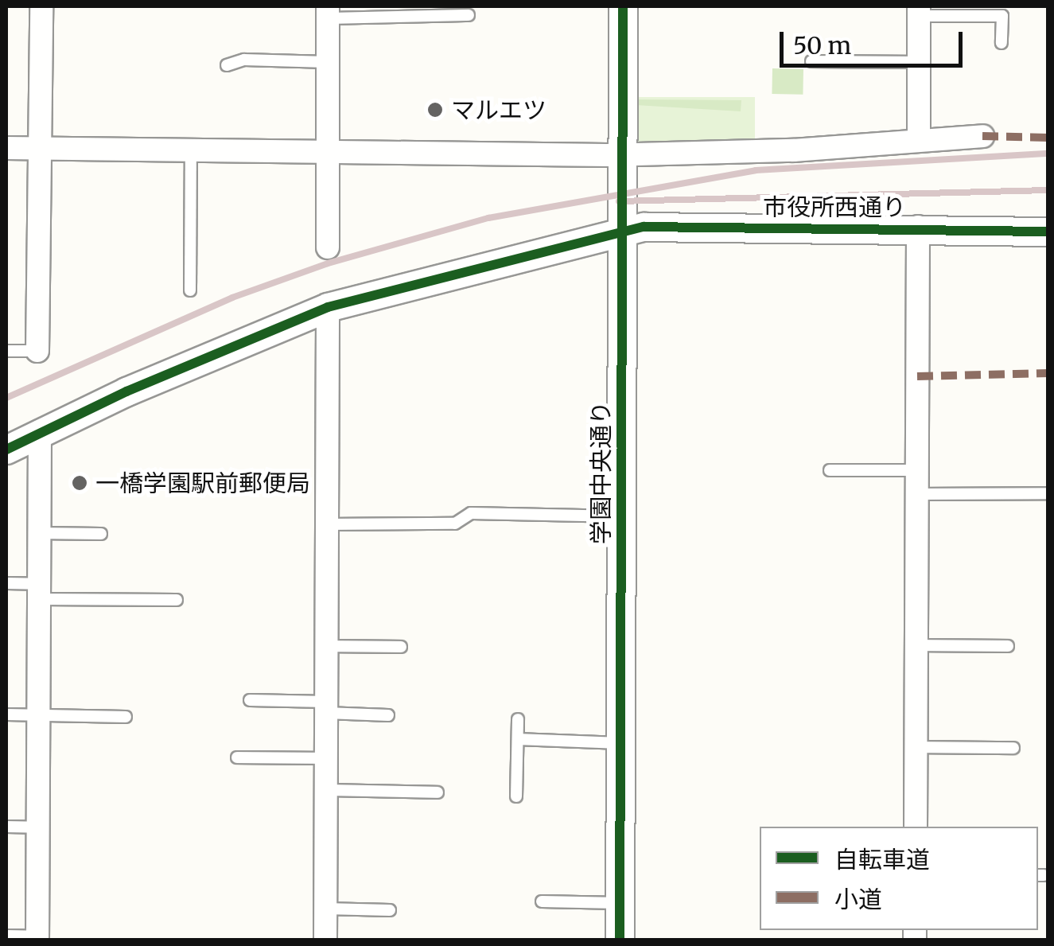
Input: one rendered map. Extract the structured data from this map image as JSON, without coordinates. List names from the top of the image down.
{
  "streets": {
    "street": ["市役所西通り", "学園中央通り"]
  },
  "crossings": [
    ["市役所西通り", "学園中央通り"]
  ],
  "places": ["マルエツ", "一橋学園駅前郵便局"],
  "legend": ["自転車道", "小道"],
  "scale_bar": "50 m"
}
